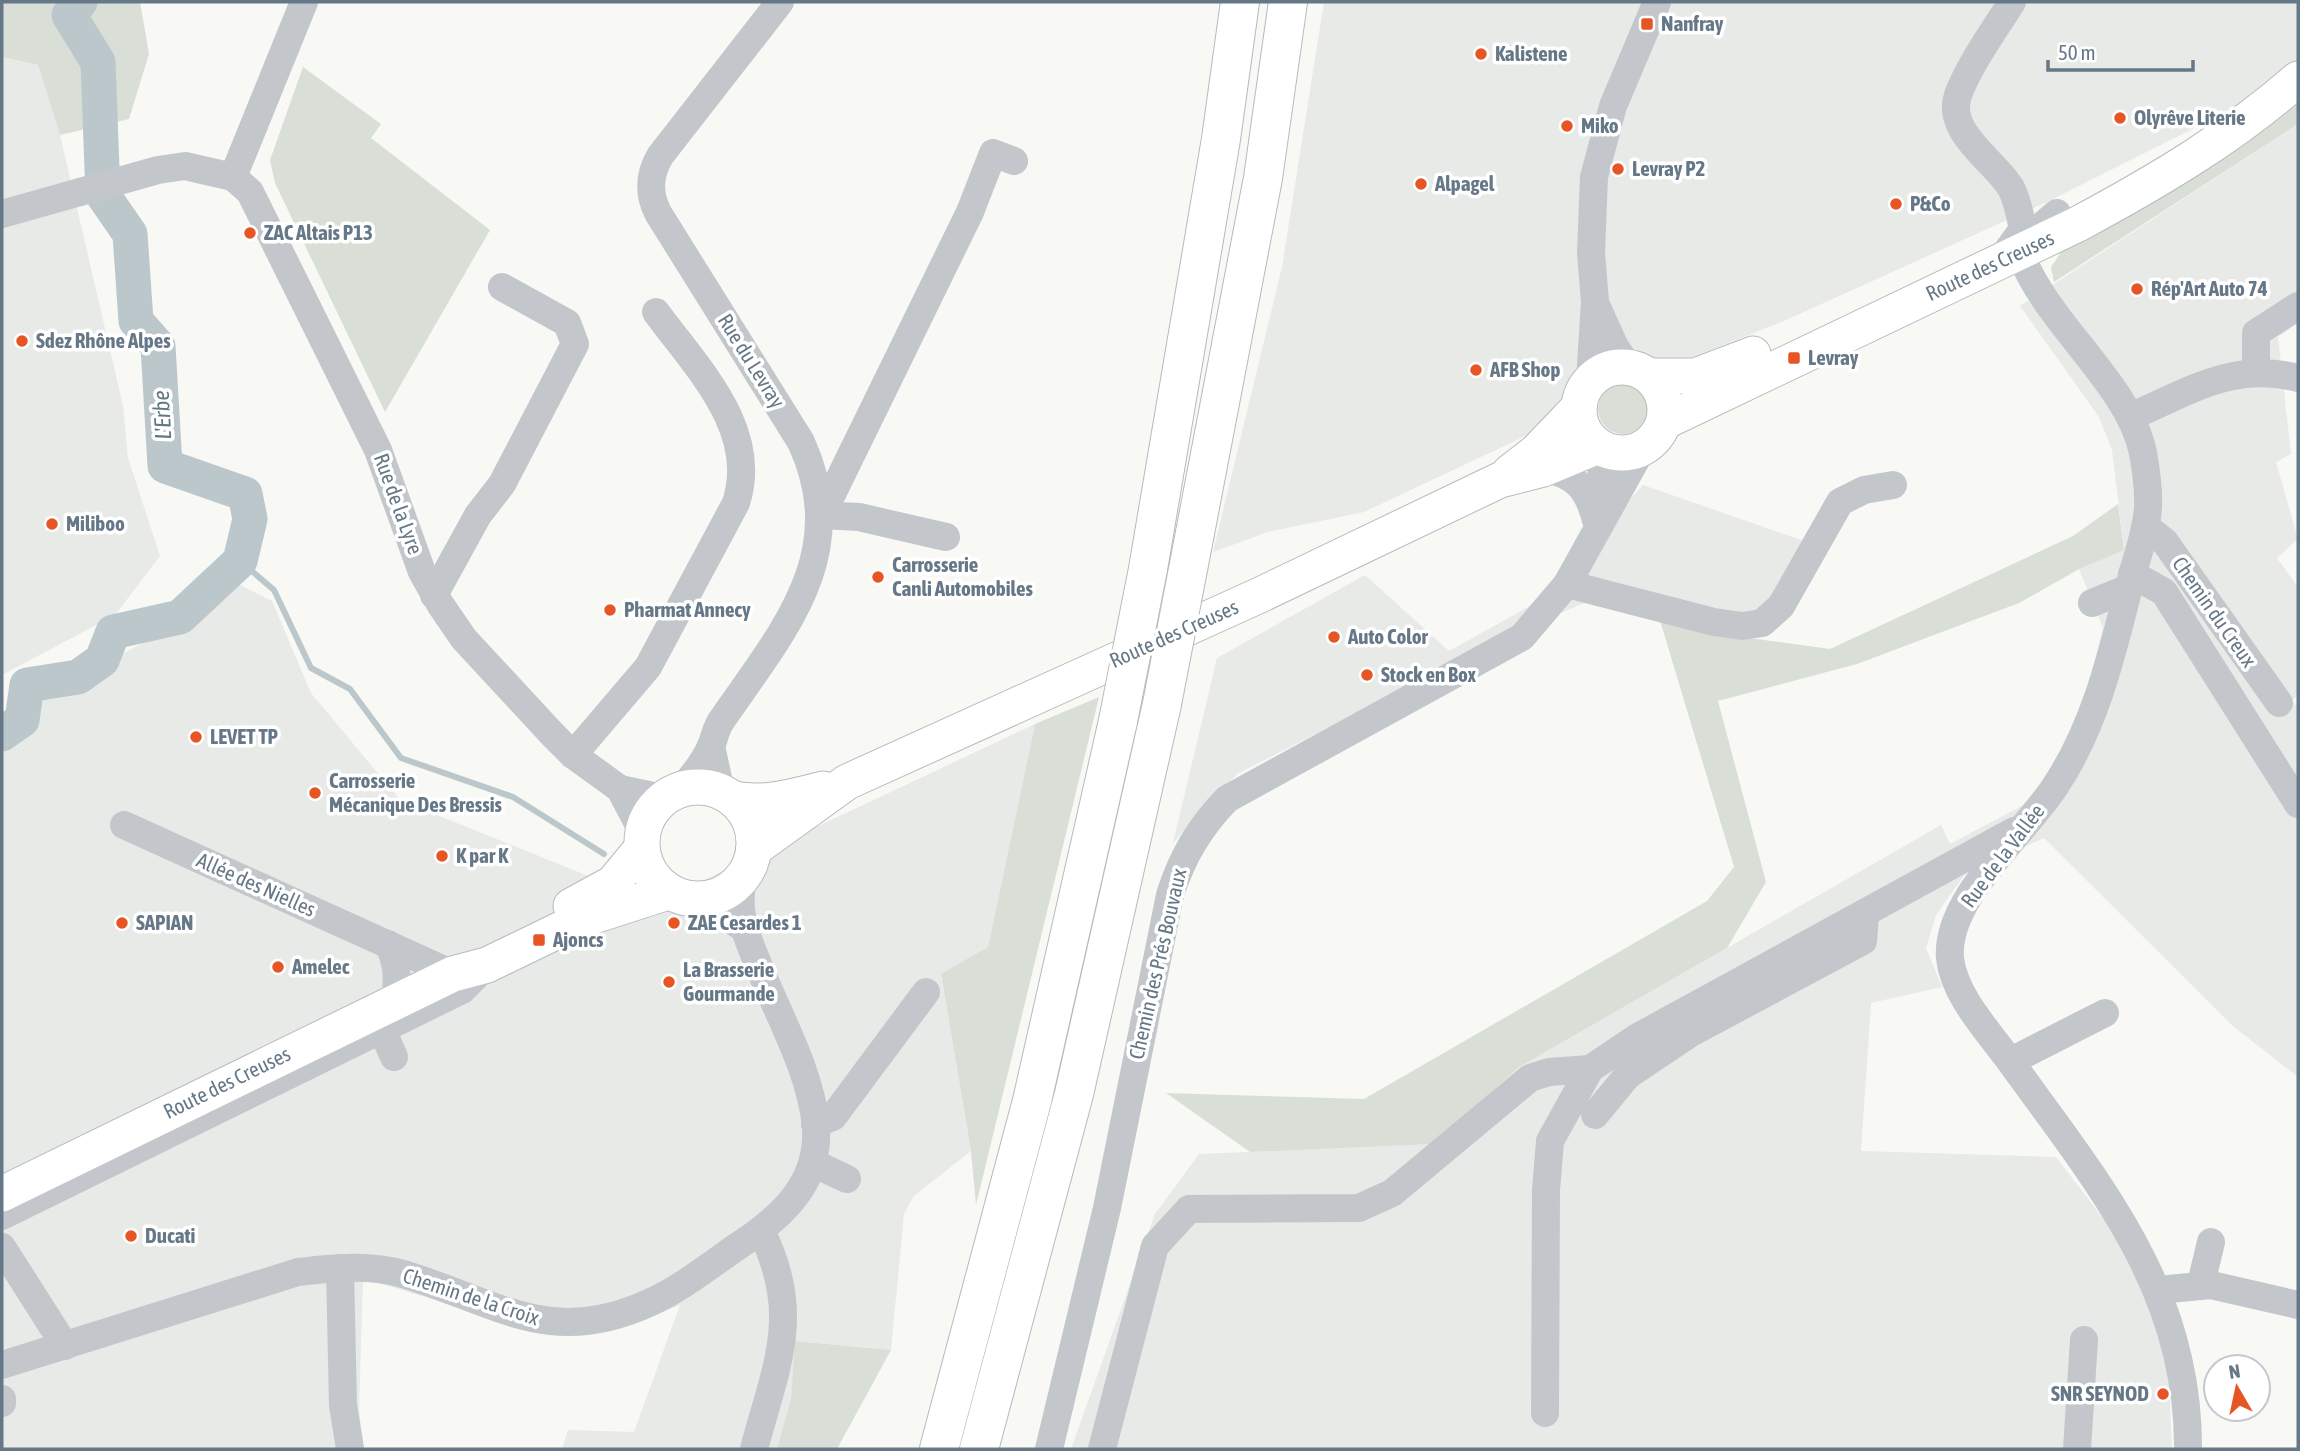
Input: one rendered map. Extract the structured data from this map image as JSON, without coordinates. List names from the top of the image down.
{
  "streets": {
    "main road": ["Route des Creuses"],
    "street": [
      "Rue du Levray",
      "Rue de la Lyre",
      "Chemin du Creux",
      "Rue de la Vallée",
      "Allée des Nielles",
      "Chemin des Prés Bouvaux",
      "Chemin de la Croix"
    ]
  },
  "crossings": [
    ["Route des Creuses", "Rue du Levray"],
    ["Route des Creuses", "Rue de la Lyre"],
    ["Route des Creuses", "Rue de la Vallée"],
    ["Route des Creuses", "Allée des Nielles"],
    ["Route des Creuses", "Chemin de la Croix"],
    ["Rue du Levray", "Rue de la Lyre"],
    ["Rue du Levray", "Chemin de la Croix"],
    ["Rue de la Lyre", "Chemin de la Croix"],
    ["Chemin du Creux", "Rue de la Vallée"]
  ],
  "water": ["L'Erbe"],
  "places": {
    "transit": ["Nanfray", "Levray", "Ajoncs"],
    "other": [
      "Kalistene",
      "Olyrêve Literie",
      "Miko",
      "Levray P2",
      "Alpagel",
      "P&Co",
      "ZAC Altais P13",
      "Rép'Art Auto 74",
      "Sdez Rhône Alpes",
      "AFB Shop",
      "Miliboo",
      "Carrosserie Canli Automobiles",
      "Pharmat Annecy",
      "Auto Color",
      "Stock en Box",
      "LEVET TP",
      "Carrosserie Mécanique Des Bressis",
      "K par K",
      "SAPIAN",
      "ZAE Cesardes 1",
      "Amelec",
      "La Brasserie Gourmande",
      "Ducati",
      "SNR SEYNOD"
    ]
  },
  "scale_bar": "50 m",
  "north": "top"
}
